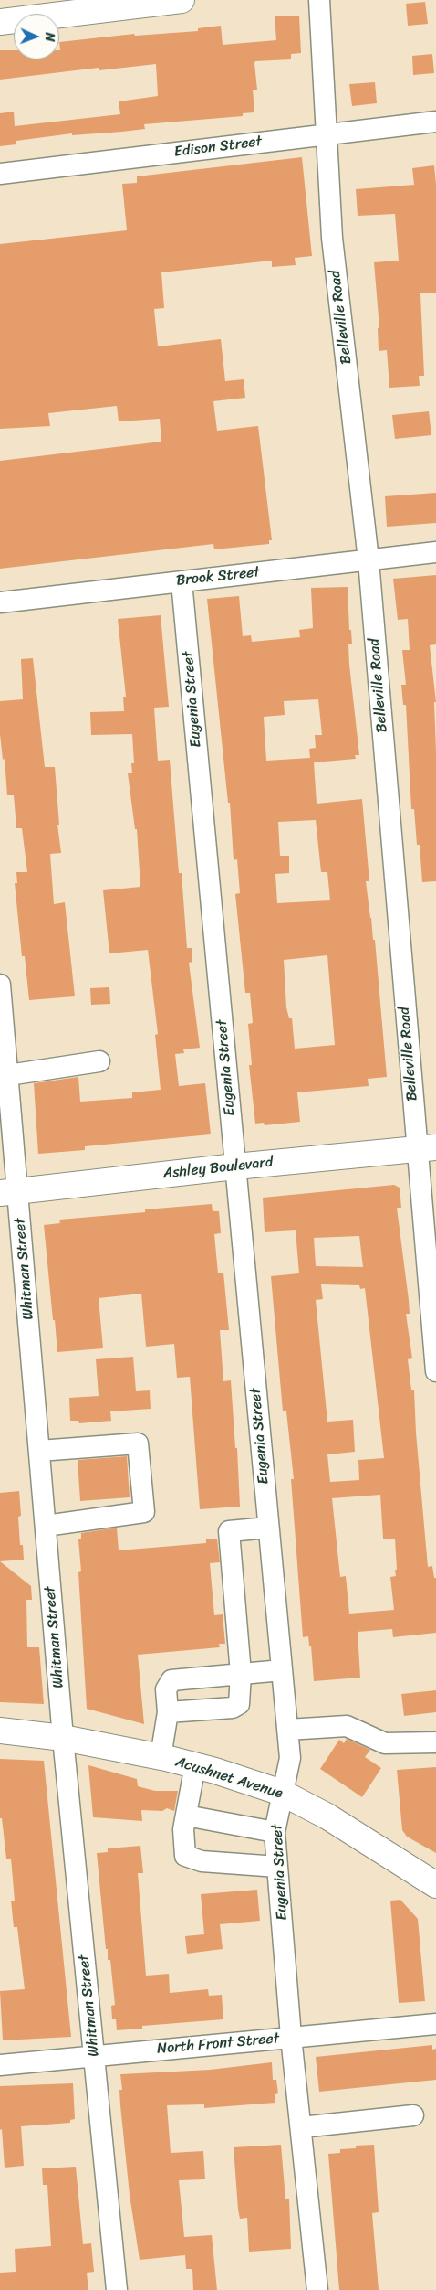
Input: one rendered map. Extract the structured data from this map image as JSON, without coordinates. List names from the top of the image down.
{
  "streets": {
    "main road": ["Ashley Boulevard", "Acushnet Avenue"],
    "street": [
      "Edison Street",
      "Belleville Road",
      "Brook Street",
      "Eugenia Street",
      "Whitman Street",
      "North Front Street"
    ]
  },
  "crossings": [
    ["Edison Street", "Belleville Road"],
    ["Belleville Road", "Brook Street"],
    ["Belleville Road", "Ashley Boulevard"],
    ["Brook Street", "Eugenia Street"],
    ["Eugenia Street", "Ashley Boulevard"],
    ["Eugenia Street", "Acushnet Avenue"],
    ["Eugenia Street", "North Front Street"],
    ["Ashley Boulevard", "Whitman Street"],
    ["Whitman Street", "Acushnet Avenue"],
    ["Whitman Street", "North Front Street"]
  ],
  "north": "right"
}
